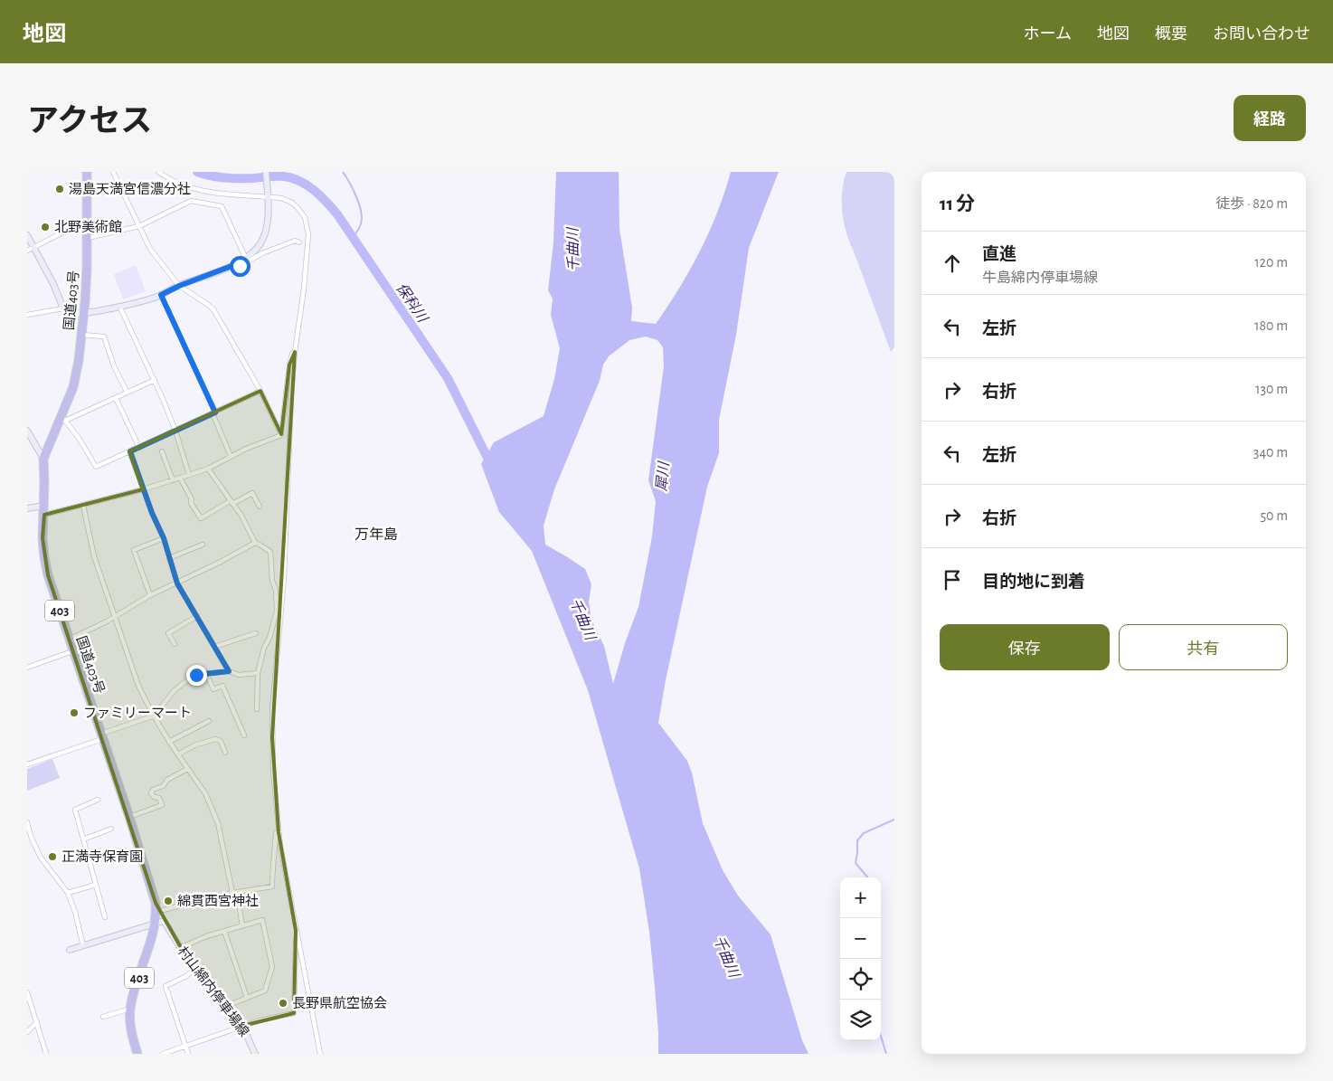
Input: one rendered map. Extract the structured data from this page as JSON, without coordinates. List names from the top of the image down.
{
  "streets": {
    "highway": ["国道403号", "403"],
    "main road": ["村山綿内停車場線"]
  },
  "districts": ["万年島"],
  "water": ["千曲川", "保科川", "犀川"],
  "places": [
    "湯島天満宮信濃分社",
    "北野美術館",
    "ファミリーマート",
    "正満寺保育園",
    "綿貫西宮神社",
    "長野県航空協会"
  ],
  "page": {
    "header": "地図",
    "nav": [
      "ホーム",
      "地図",
      "概要",
      "お問い合わせ"
    ],
    "title": "アクセス",
    "buttons": [
      "経路",
      ["保存", "共有"]
    ],
    "heading": ["11 分", "徒歩 · 820 m"],
    "list": [
      ["直進", "牛島綿内停車場線", "120 m"],
      ["左折", "180 m"],
      ["右折", "130 m"],
      ["左折", "340 m"],
      ["右折", "50 m"],
      "目的地に到着"
    ],
    "map_buttons": ["+", "−"]
  }
}
